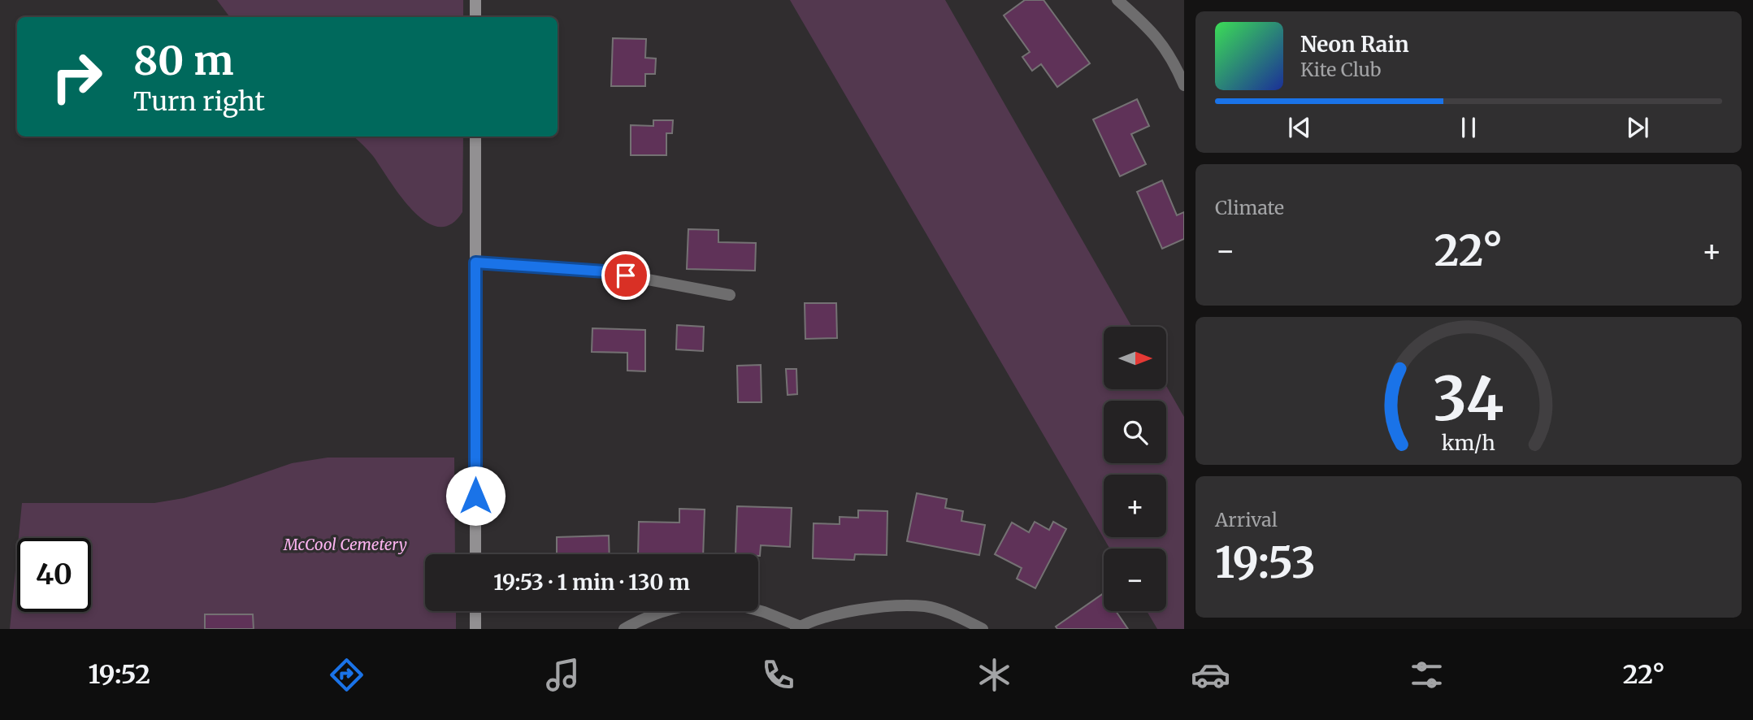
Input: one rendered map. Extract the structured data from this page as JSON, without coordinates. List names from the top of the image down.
{
  "parks": ["McCool Cemetery"],
  "north": "right",
  "page": {
    "turn": ["80 m", "Turn right"],
    "song": ["Neon Rain", "Kite Club"],
    "tile": [
      "Climate",
      ["Arrival", "19:53"]
    ],
    "heat": ["−", "22°", "+"],
    "map_buttons": ["+", "−"],
    "limit": "40",
    "trip": "19:53 · 1 min · 130 m",
    "tabs": ["19:52", "22°"],
    "gauge": ["34", "km/h"]
  }
}
